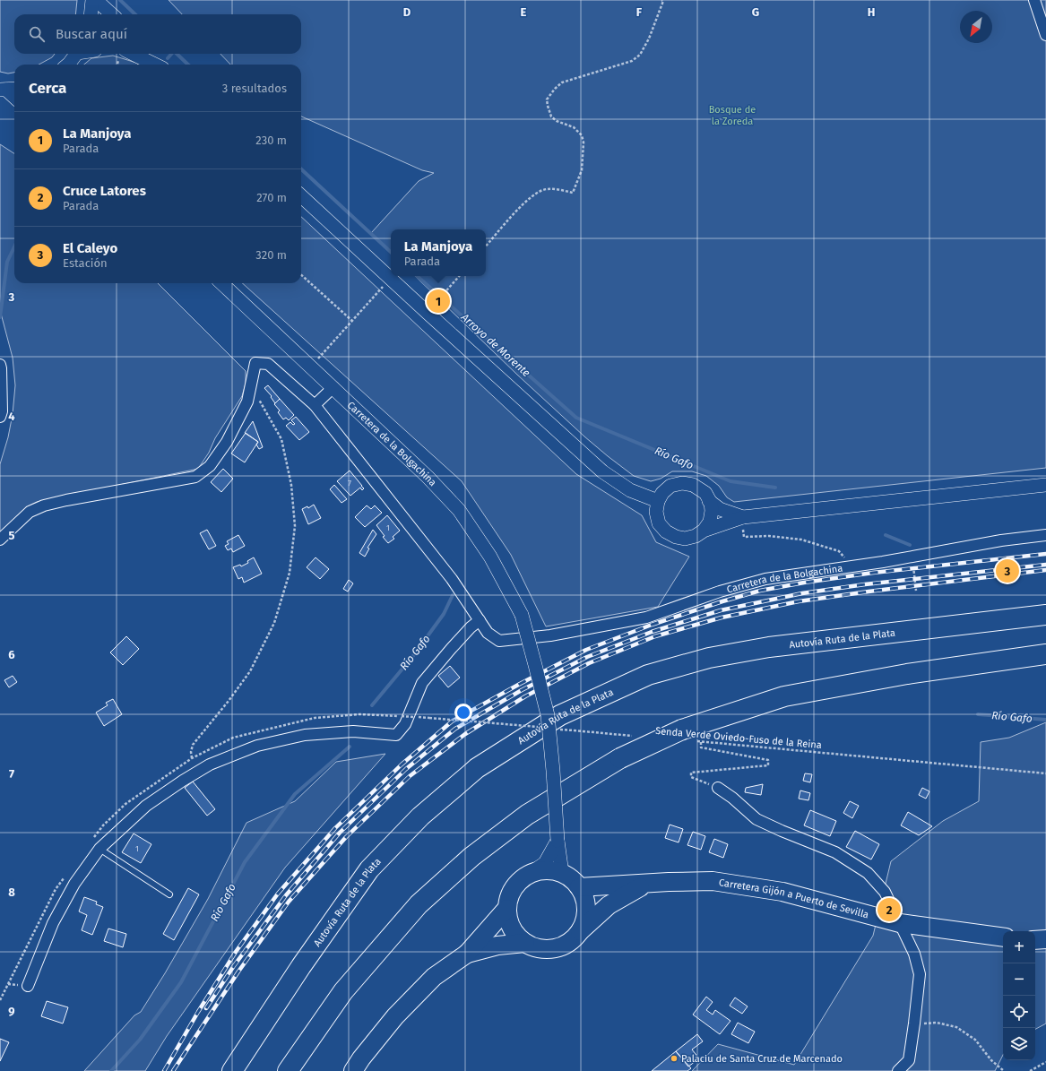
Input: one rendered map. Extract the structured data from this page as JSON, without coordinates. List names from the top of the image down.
{
  "streets": {
    "highway": ["Autovía Ruta de la Plata", "Carretera Gijón a Puerto de Sevilla"],
    "street": ["Carretera de la Bolgachina"],
    "path": ["Senda Verde Oviedo-Fuso de la Reina"]
  },
  "crossings": [
    ["Carretera de la Bolgachina", "Carretera Gijón a Puerto de Sevilla"]
  ],
  "water": ["Arroyo de Morente", "Río Gafo"],
  "parks": ["Bosque de la Zoreda"],
  "places": ["Palaciu de Santa Cruz de Marcenado"],
  "house_numbers": ["7", "1", "1"],
  "north": "bottom left",
  "page": {
    "search": "Buscar aquí",
    "heading": ["Cerca", "3 resultados"],
    "list": [
      {
        "mark": "1",
        "name": "La Manjoya",
        "note": "Parada",
        "value": "230 m"
      },
      {
        "mark": "2",
        "name": "Cruce Latores",
        "note": "Parada",
        "value": "270 m"
      },
      {
        "mark": "3",
        "name": "El Caleyo",
        "note": "Estación",
        "value": "320 m"
      }
    ],
    "popup": ["La Manjoya", "Parada"],
    "pins": ["1", "3", "2"],
    "map_buttons": ["+", "−"]
  },
  "grid": {
    "columns": [
      "D",
      "E",
      "F",
      "G",
      "H"
    ],
    "rows": [
      "3",
      "4",
      "5",
      "6",
      "7",
      "8",
      "9"
    ]
  }
}
